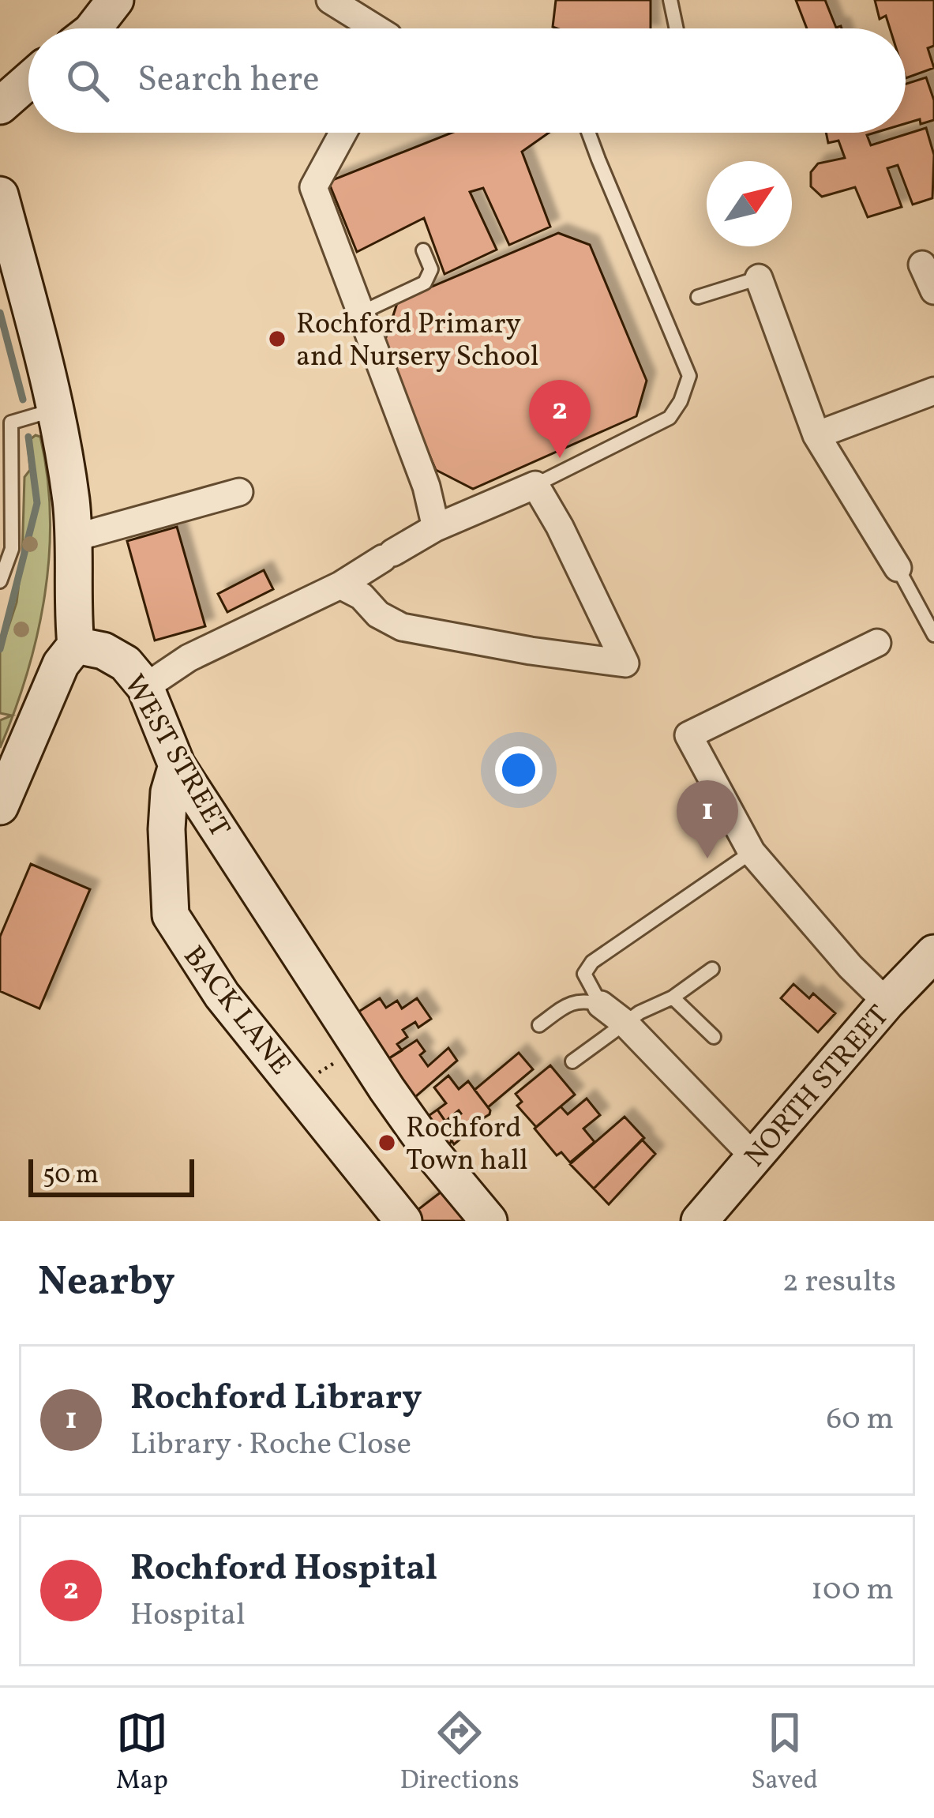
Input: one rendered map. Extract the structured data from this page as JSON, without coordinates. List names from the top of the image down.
{
  "streets": {
    "street": ["WEST STREET", "BACK LANE", "NORTH STREET"]
  },
  "crossings": [
    ["WEST STREET", "BACK LANE"]
  ],
  "places": ["Rochford Primary and Nursery School", "Rochford Town hall"],
  "scale_bar": "50 m",
  "north": "top right",
  "page": {
    "search": "Search here",
    "pins": ["2", "1"],
    "scale": "50 m",
    "heading": ["Nearby", "2 results"],
    "list": [
      {
        "mark": "1",
        "name": "Rochford Library",
        "note": "Library · Roche Close",
        "value": "60 m"
      },
      {
        "mark": "2",
        "name": "Rochford Hospital",
        "note": "Hospital",
        "value": "100 m"
      }
    ],
    "nav": ["Map", "Directions", "Saved"]
  }
}
